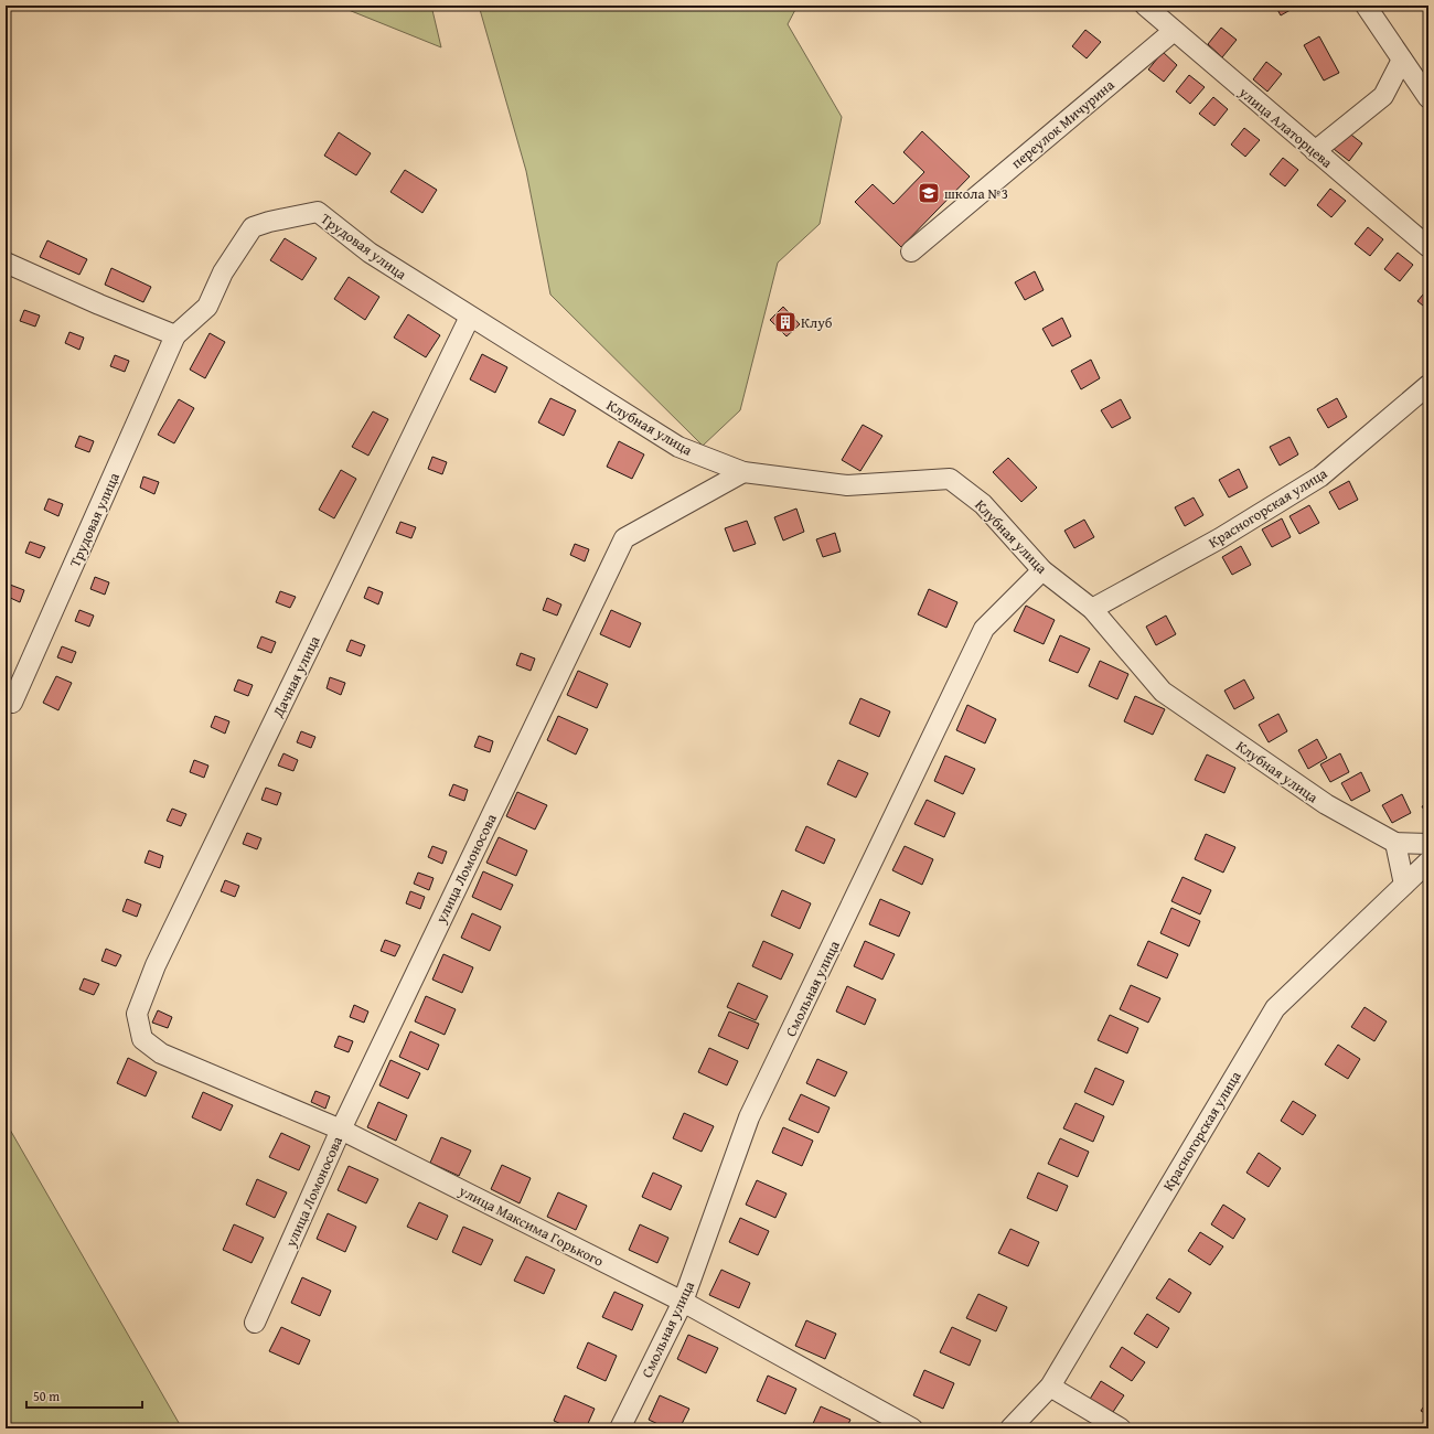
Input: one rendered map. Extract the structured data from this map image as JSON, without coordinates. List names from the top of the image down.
{
  "streets": {
    "street": [
      "переулок Мичурина",
      "улица Алаторцева",
      "Трудовая улица",
      "Клубная улица",
      "Красногорская улица",
      "Дачная улица",
      "улица Ломоносова",
      "Смольная улица",
      "улица Максима Горького"
    ]
  },
  "crossings": [
    ["переулок Мичурина", "улица Алаторцева"],
    ["Трудовая улица", "Клубная улица"],
    ["Трудовая улица", "Дачная улица"],
    ["Клубная улица", "Красногорская улица"],
    ["Клубная улица", "Дачная улица"],
    ["Клубная улица", "улица Ломоносова"],
    ["Клубная улица", "Смольная улица"],
    ["Дачная улица", "улица Максима Горького"],
    ["улица Ломоносова", "улица Максима Горького"],
    ["Смольная улица", "улица Максима Горького"]
  ],
  "places": {
    "school or university": ["школа №3"],
    "building": ["Клуб"]
  },
  "scale_bar": "50 m"
}
